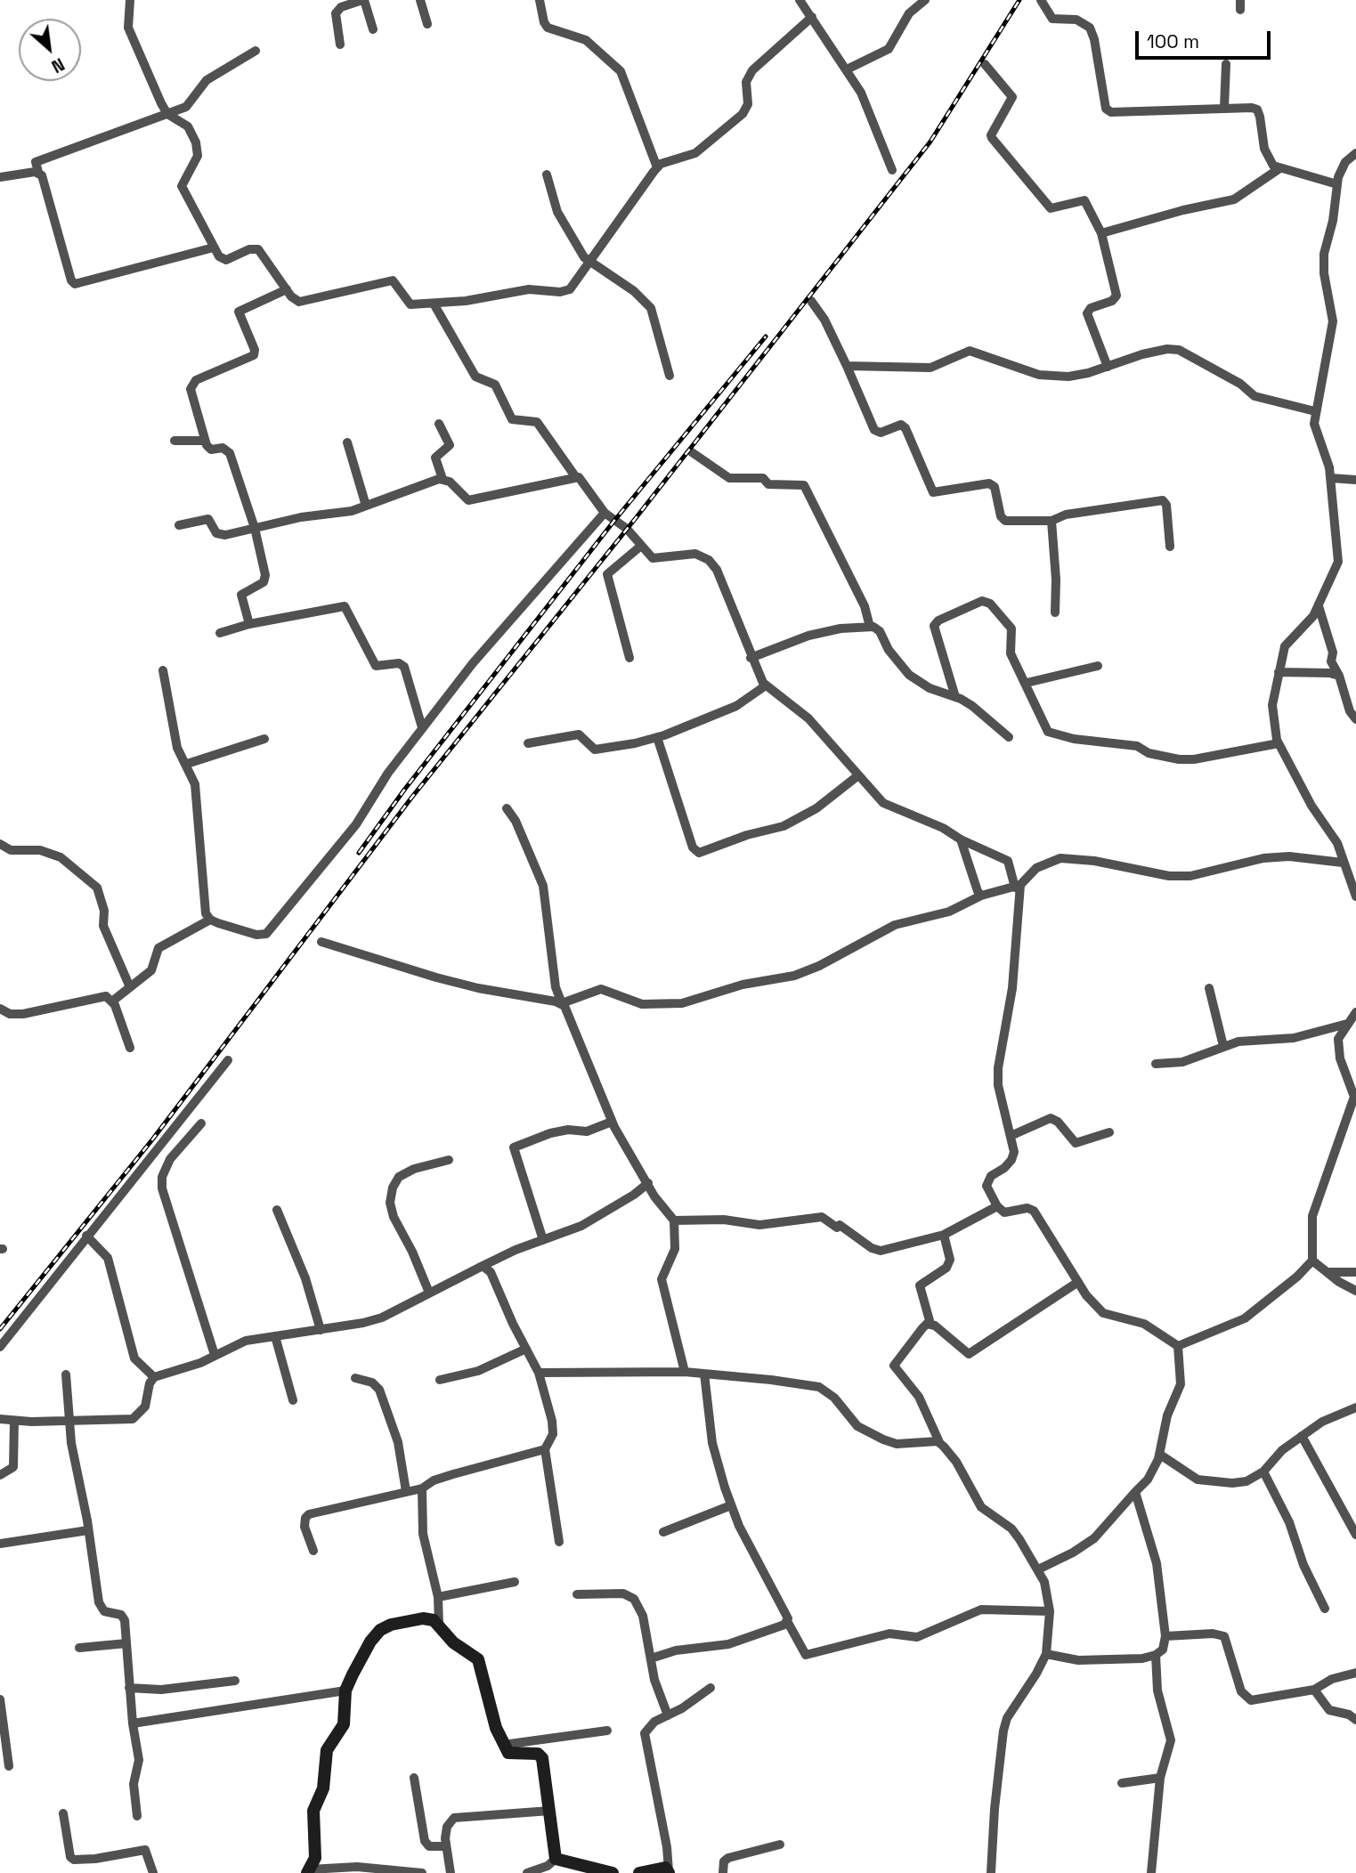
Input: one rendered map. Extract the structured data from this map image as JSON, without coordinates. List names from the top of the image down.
{
  "scale_bar": "100 m",
  "north": "bottom right"
}
